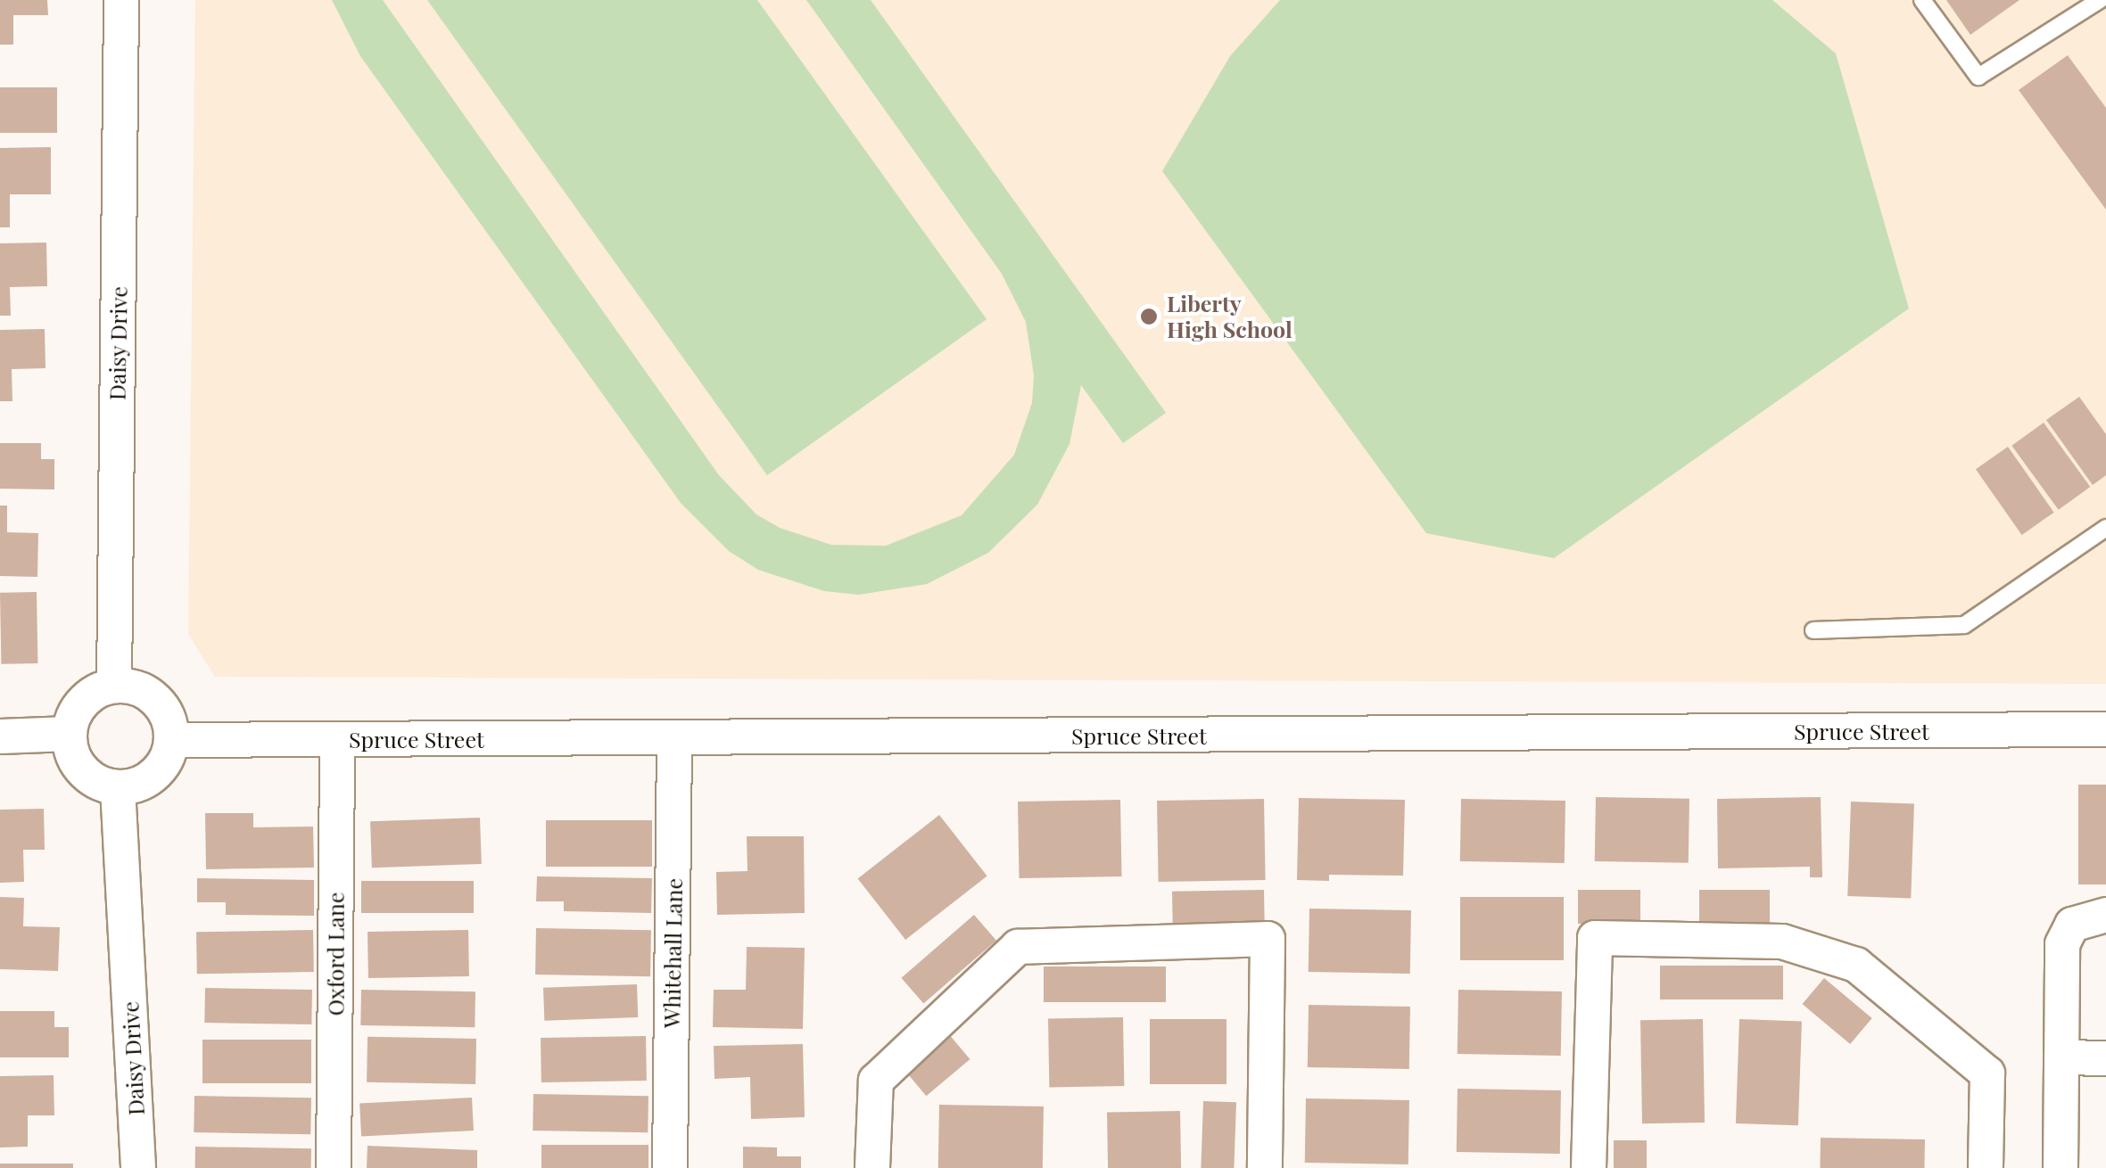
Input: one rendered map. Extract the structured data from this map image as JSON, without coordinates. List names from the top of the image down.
{
  "streets": {
    "street": [
      "Daisy Drive",
      "Spruce Street",
      "Whitehall Lane",
      "Oxford Lane"
    ]
  },
  "crossings": [
    ["Daisy Drive", "Spruce Street"],
    ["Spruce Street", "Whitehall Lane"],
    ["Spruce Street", "Oxford Lane"]
  ],
  "places": ["Liberty High School"]
}
